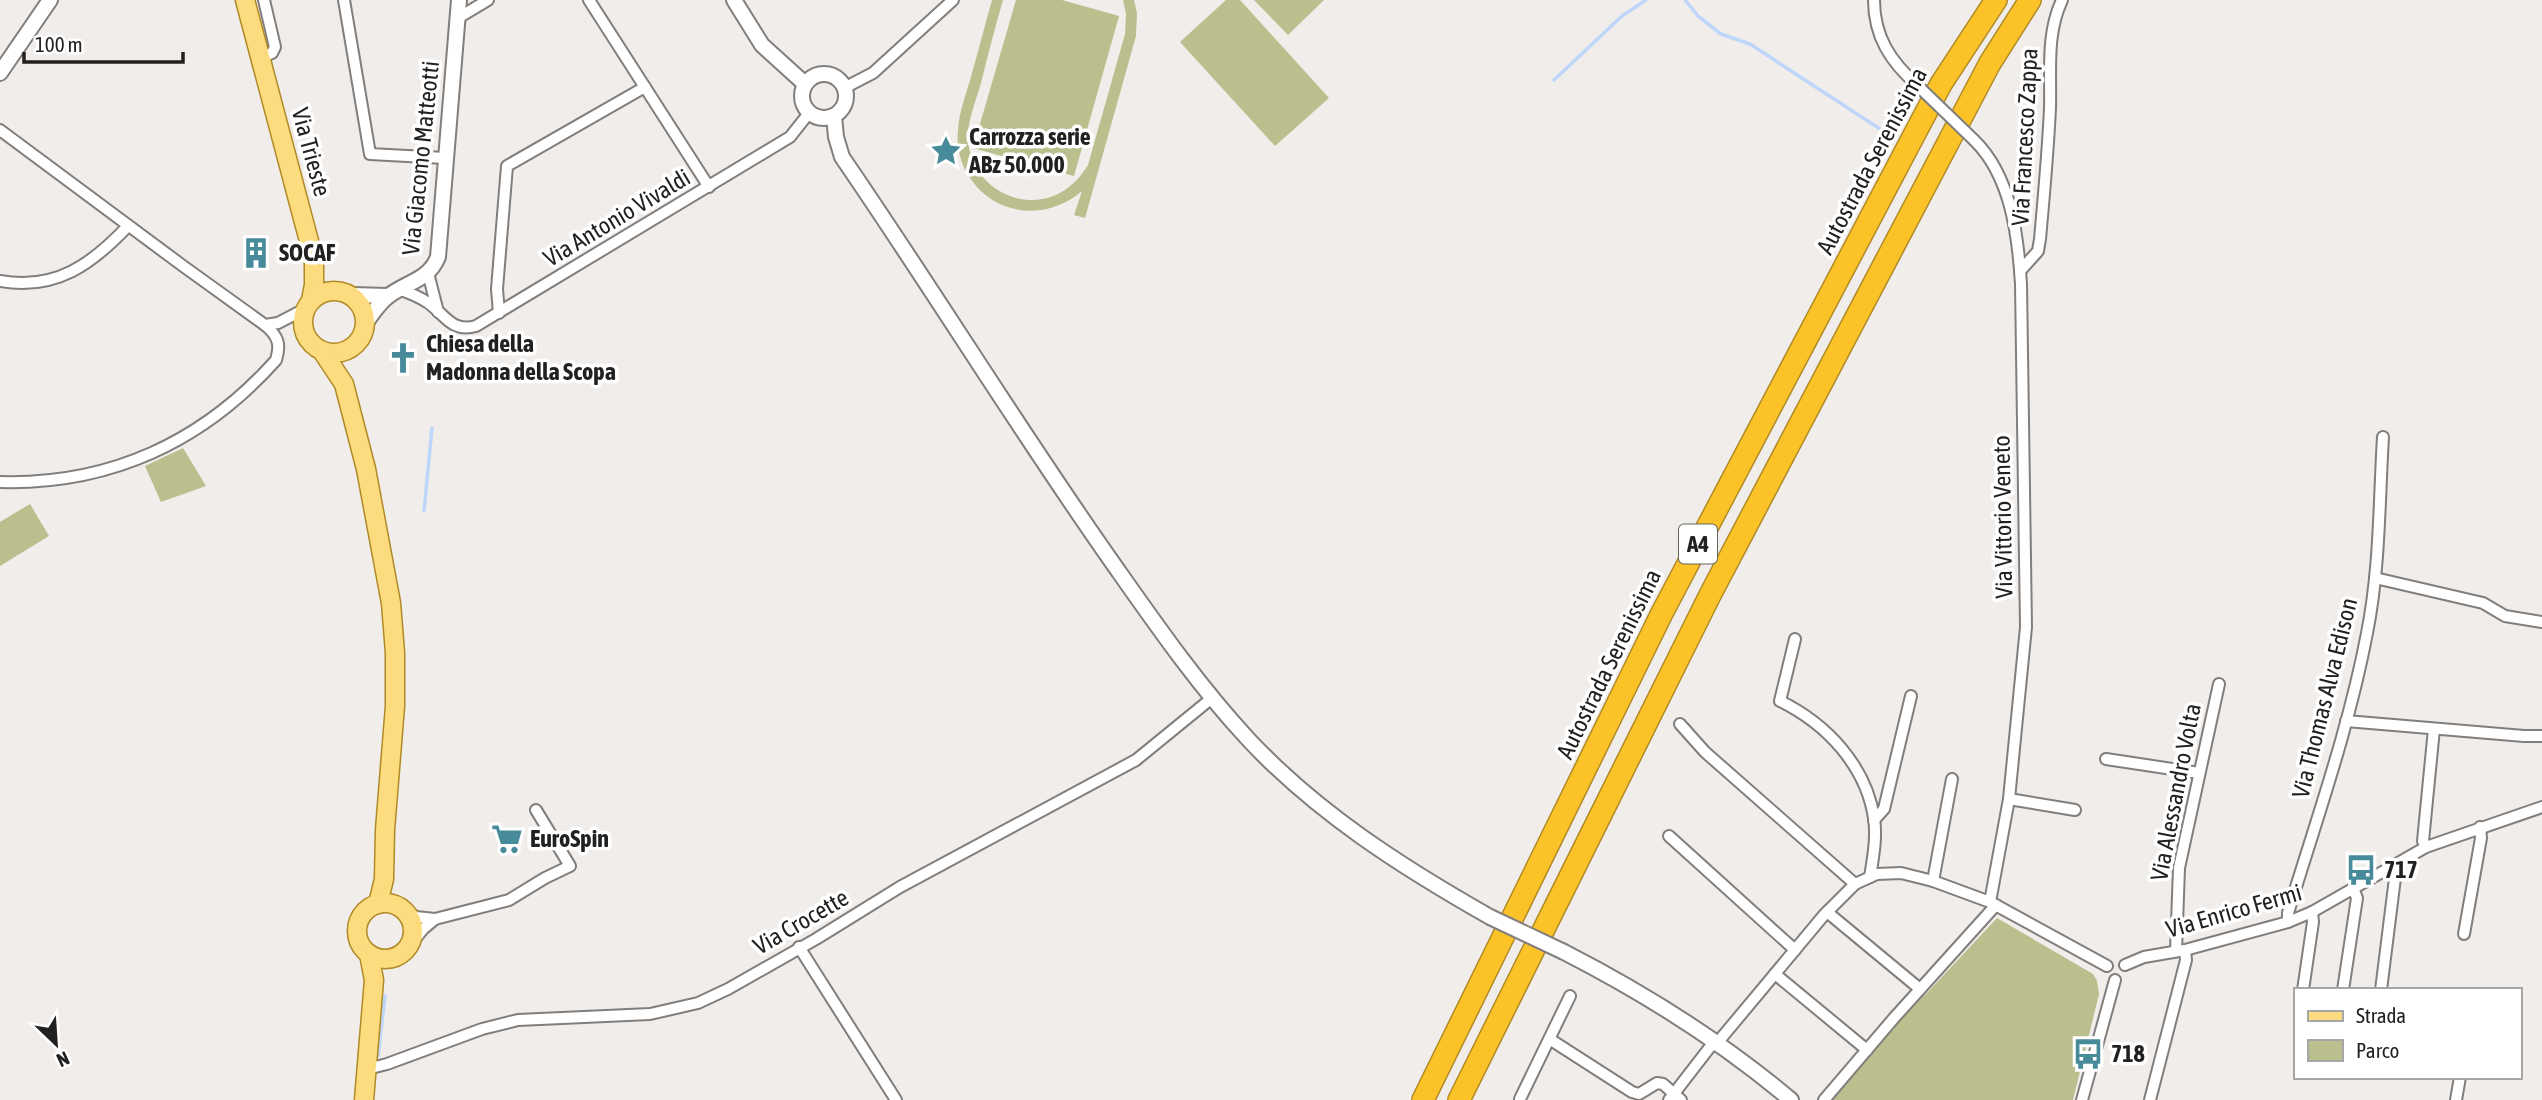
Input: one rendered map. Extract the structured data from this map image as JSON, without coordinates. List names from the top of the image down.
{
  "streets": {
    "highway": ["Autostrada Serenissima", "A4"],
    "main road": ["Via Trieste"],
    "street": [
      "Via Francesco Zappa",
      "Via Giacomo Matteotti",
      "Via Antonio Vivaldi",
      "Via Vittorio Veneto",
      "Via Thomas Alva Edison",
      "Via Alessandro Volta",
      "Via Enrico Fermi",
      "Via Crocette"
    ]
  },
  "crossings": [
    ["Via Francesco Zappa", "Via Vittorio Veneto"],
    ["Via Giacomo Matteotti", "Via Antonio Vivaldi"],
    ["Via Thomas Alva Edison", "Via Enrico Fermi"],
    ["Via Alessandro Volta", "Via Enrico Fermi"]
  ],
  "places": {
    "place": ["Carrozza serie ABz 50.000"],
    "building": ["SOCAF"],
    "church": ["Chiesa della Madonna della Scopa"],
    "supermarket": ["EuroSpin"],
    "bus stop": ["717", "718"]
  },
  "legend": ["Strada", "Parco"],
  "scale_bar": "100 m",
  "north": "bottom right"
}
